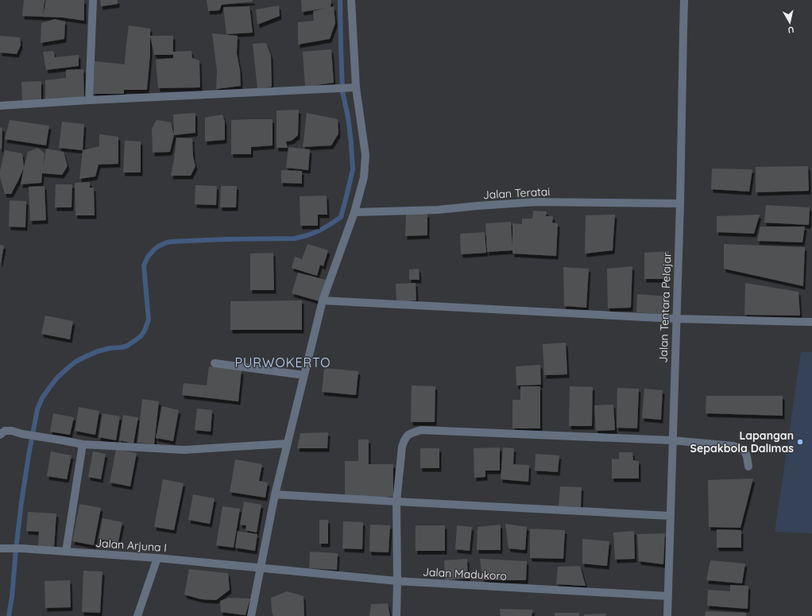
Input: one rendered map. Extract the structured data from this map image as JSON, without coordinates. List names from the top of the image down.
{
  "streets": {
    "street": [
      "Jalan Teratai",
      "Jalan Tentara Pelajar",
      "Jalan Arjuna I",
      "Jalan Madukoro"
    ]
  },
  "crossings": [
    ["Jalan Teratai", "Jalan Tentara Pelajar"],
    ["Jalan Tentara Pelajar", "Jalan Madukoro"],
    ["Jalan Arjuna I", "Jalan Madukoro"]
  ],
  "districts": ["PURWOKERTO"],
  "places": ["Lapangan Sepakbola Dalimas"],
  "north": "bottom"
}
